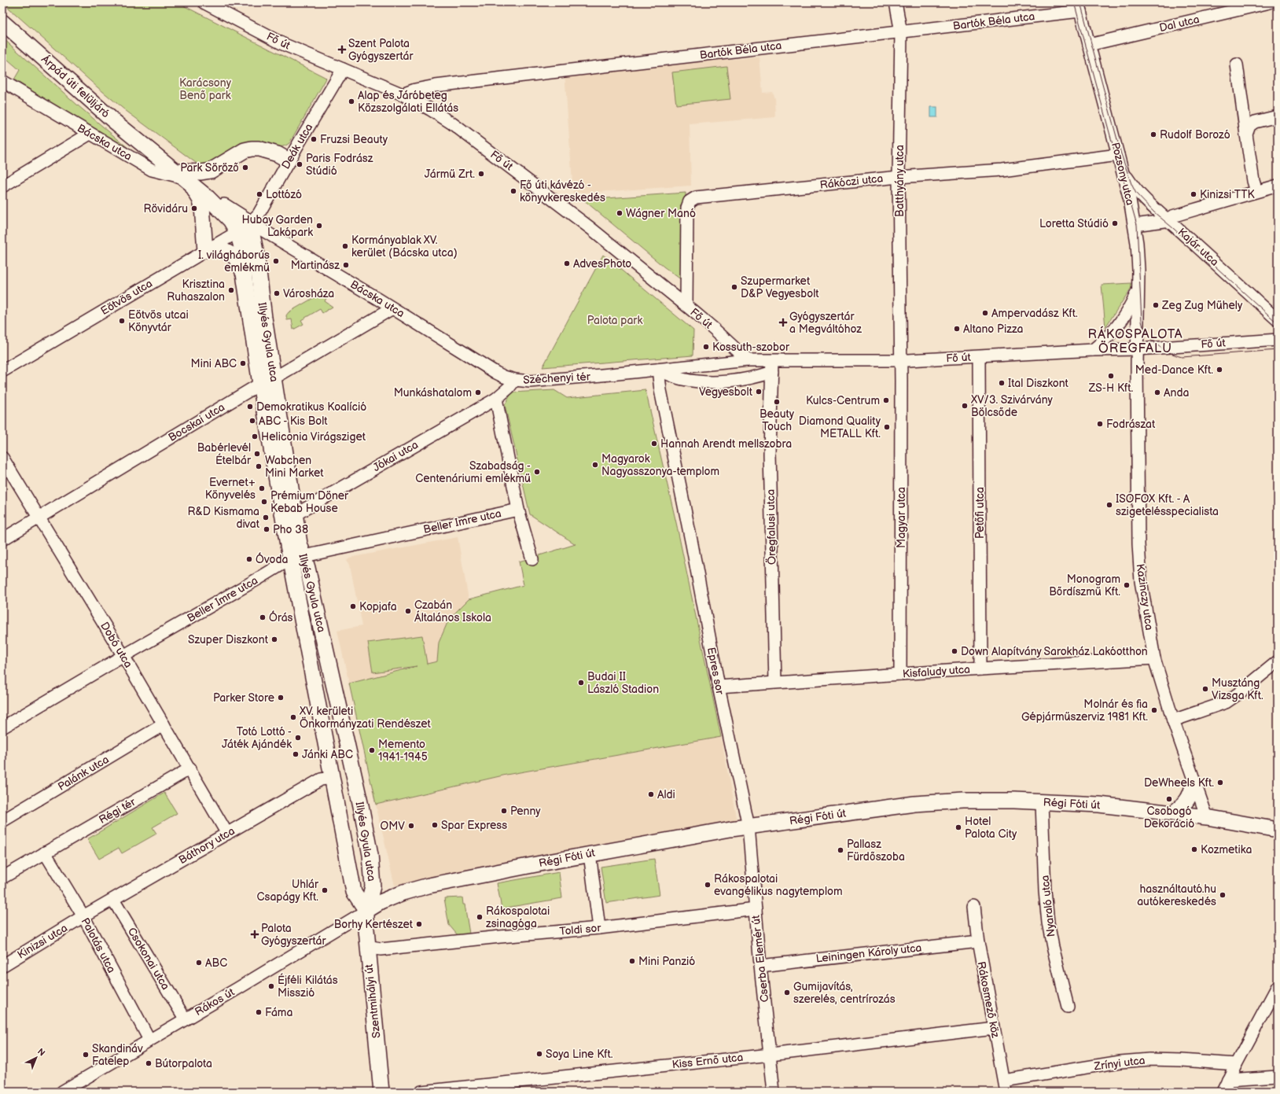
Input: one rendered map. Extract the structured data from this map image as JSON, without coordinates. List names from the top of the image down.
{
  "streets": {
    "main road": [
      "Árpád úti felüljáró",
      "Bácska utca",
      "Illyés Gyula utca",
      "Régi Fóti út",
      "Szentmihályi út"
    ],
    "street": [
      "Bartók Béla utca",
      "Dal utca",
      "Fő út",
      "Deák utca",
      "Pozsony utca",
      "Batthyány utca",
      "Rákóczi utca",
      "Kajár utca",
      "Eötvös utca",
      "Széchenyi tér",
      "Bocskai utca",
      "Jókai utca",
      "Petőfi utca",
      "Magyar utca",
      "Beller Imre utca",
      "Öregfalusi utca",
      "Kazinczy utca",
      "Dobó utca",
      "Epres sor",
      "Kisfaludy utca",
      "Palánk utca",
      "Régi tér",
      "Báthory utca",
      "Nyaraló utca",
      "Toldi sor",
      "Kinizsi utca",
      "Palotás utca",
      "Leiningen Károly utca",
      "Csokonai utca",
      "Cserba Elemér út",
      "Rákosmező köz",
      "Rákos út",
      "Kiss Ernő utca",
      "Zrínyi utca"
    ]
  },
  "crossings": [
    ["Bartók Béla utca", "Fő út"],
    ["Bartók Béla utca", "Pozsony utca"],
    ["Bartók Béla utca", "Batthyány utca"],
    ["Dal utca", "Pozsony utca"],
    ["Fő út", "Deák utca"],
    ["Fő út", "Pozsony utca"],
    ["Fő út", "Batthyány utca"],
    ["Fő út", "Rákóczi utca"],
    ["Fő út", "Széchenyi tér"],
    ["Fő út", "Petőfi utca"],
    ["Fő út", "Magyar utca"],
    ["Fő út", "Öregfalusi utca"],
    ["Fő út", "Kazinczy utca"],
    ["Árpád úti felüljáró", "Bácska utca"],
    ["Bácska utca", "Deák utca"],
    ["Bácska utca", "Eötvös utca"],
    ["Bácska utca", "Illyés Gyula utca"],
    ["Bácska utca", "Széchenyi tér"],
    ["Bácska utca", "Bocskai utca"],
    ["Deák utca", "Eötvös utca"],
    ["Deák utca", "Illyés Gyula utca"],
    ["Pozsony utca", "Rákóczi utca"],
    ["Pozsony utca", "Kajár utca"],
    ["Pozsony utca", "Kazinczy utca"],
    ["Batthyány utca", "Rákóczi utca"],
    ["Batthyány utca", "Magyar utca"],
    ["Eötvös utca", "Illyés Gyula utca"],
    ["Illyés Gyula utca", "Bocskai utca"],
    ["Illyés Gyula utca", "Jókai utca"],
    ["Illyés Gyula utca", "Beller Imre utca"],
    ["Illyés Gyula utca", "Régi Fóti út"],
    ["Illyés Gyula utca", "Báthory utca"],
    ["Illyés Gyula utca", "Szentmihályi út"],
    ["Illyés Gyula utca", "Rákos út"],
    ["Széchenyi tér", "Jókai utca"],
    ["Széchenyi tér", "Öregfalusi utca"],
    ["Széchenyi tér", "Epres sor"],
    ["Bocskai utca", "Dobó utca"],
    ["Petőfi utca", "Kisfaludy utca"],
    ["Magyar utca", "Kisfaludy utca"],
    ["Beller Imre utca", "Dobó utca"],
    ["Öregfalusi utca", "Kisfaludy utca"],
    ["Kazinczy utca", "Kisfaludy utca"],
    ["Kazinczy utca", "Régi Fóti út"],
    ["Dobó utca", "Palánk utca"],
    ["Dobó utca", "Régi tér"],
    ["Dobó utca", "Báthory utca"],
    ["Epres sor", "Kisfaludy utca"],
    ["Epres sor", "Régi Fóti út"],
    ["Epres sor", "Cserba Elemér út"],
    ["Régi Fóti út", "Nyaraló utca"],
    ["Régi Fóti út", "Cserba Elemér út"],
    ["Régi Fóti út", "Szentmihályi út"],
    ["Régi Fóti út", "Rákos út"],
    ["Régi tér", "Palotás utca"],
    ["Báthory utca", "Kinizsi utca"],
    ["Báthory utca", "Palotás utca"],
    ["Báthory utca", "Csokonai utca"],
    ["Toldi sor", "Cserba Elemér út"],
    ["Toldi sor", "Szentmihályi út"],
    ["Kinizsi utca", "Palotás utca"],
    ["Palotás utca", "Rákos út"],
    ["Leiningen Károly utca", "Cserba Elemér út"],
    ["Leiningen Károly utca", "Rákosmező köz"],
    ["Csokonai utca", "Rákos út"],
    ["Cserba Elemér út", "Kiss Ernő utca"],
    ["Rákosmező köz", "Kiss Ernő utca"],
    ["Rákosmező köz", "Zrínyi utca"],
    ["Szentmihályi út", "Rákos út"]
  ],
  "districts": ["RÁKOSPALOTA ÖREGFALU"],
  "parks": ["Karácsony Benő park", "Palota park"],
  "places": {
    "health": ["Szent Palota Gyógyszertár", "Gyógyszertár a Megváltóhoz", "Palota Gyógyszertár"],
    "other": [
      "Alap és Járóbeteg Közszolgálati Ellátás",
      "Rudolf Borozó",
      "Fruzsi Beauty",
      "Paris Fodrász Stúdió",
      "Park Söröző",
      "Jármű Zrt.",
      "Fő úti kávézó - könyvkereskedés",
      "Lottózó",
      "Kinizsi TTK",
      "Rövidáru",
      "Wágner Manó",
      "Loretta Stúdió",
      "Hubay Garden Lakópark",
      "Kormányablak XV. kerület (Bácska utca)",
      "I. világháborús emlékmű",
      "AdvesPhoto",
      "Martinász",
      "Szupermarket D&P Vegyesbolt",
      "Krisztina Ruhaszalon",
      "Városháza",
      "Zeg Zug Műhely",
      "Ampervadász Kft.",
      "Eötvös utcai Könyvtár",
      "Altano Pizza",
      "Kossuth-szobor",
      "Mini ABC",
      "Med-Dance Kft.",
      "ZS-H Kft.",
      "Ital Diszkont",
      "Vegyesbolt",
      "Munkáshatalom",
      "Anda",
      "Kulcs-Centrum",
      "Beauty Touch",
      "XV/3. Szivárvány Bölcsőde",
      "Demokratikus Koalíció",
      "ABC - Kis Bolt",
      "Fodrászat",
      "Diamond Quality METALL Kft.",
      "Heliconia Virágsziget",
      "Hannah Arendt mellszobra",
      "Babérlevél Ételbár",
      "Magyarok Nagyasszonya-templom",
      "Wabchen Mini Market",
      "Szabadság - Centenáriumi emlékmű",
      "Evernet+ Könyvelés",
      "Prémium Döner Kebab House",
      "ISOFOX Kft. - A szigetelésspecialista",
      "R&D Kismama divat",
      "Pho 38",
      "Óvoda",
      "Monogram Bőrdíszmű Kft.",
      "Kopjafa",
      "Czabán Általános Iskola",
      "Órás",
      "Szuper Diszkont",
      "Down Alapítvány Sarokház Lakóotthon",
      "Budai II László Stadion",
      "Musztáng Vizsga Kft.",
      "Parker Store",
      "Molnár és fia Gépjárműszerviz 1981 Kft.",
      "XV. kerületi Önkormányzati Rendészet",
      "Totó Lottó - Játék Ajándék",
      "Memento 1941-1945",
      "Jánki ABC",
      "DeWheels Kft.",
      "Aldi",
      "Csobogó Dekoráció",
      "Penny",
      "Spar Express",
      "OMV",
      "Hotel Palota City",
      "Kozmetika",
      "Pallasz Fürdőszoba",
      "Rákospalotai evangélikus nagytemplom",
      "Uhlár Csapágy Kft.",
      "használtautó.hu autókereskedés",
      "Rákospalotai zsinagóga",
      "Borhy Kertészet",
      "Mini Panzió",
      "ABC",
      "Éjféli Kilátás Misszió",
      "Gumijavítás, szerelés, centrírozás",
      "Fáma",
      "Soya Line Kft.",
      "Skandináv Fatelep",
      "Bútorpalota"
    ]
  },
  "north": "top right"
}
